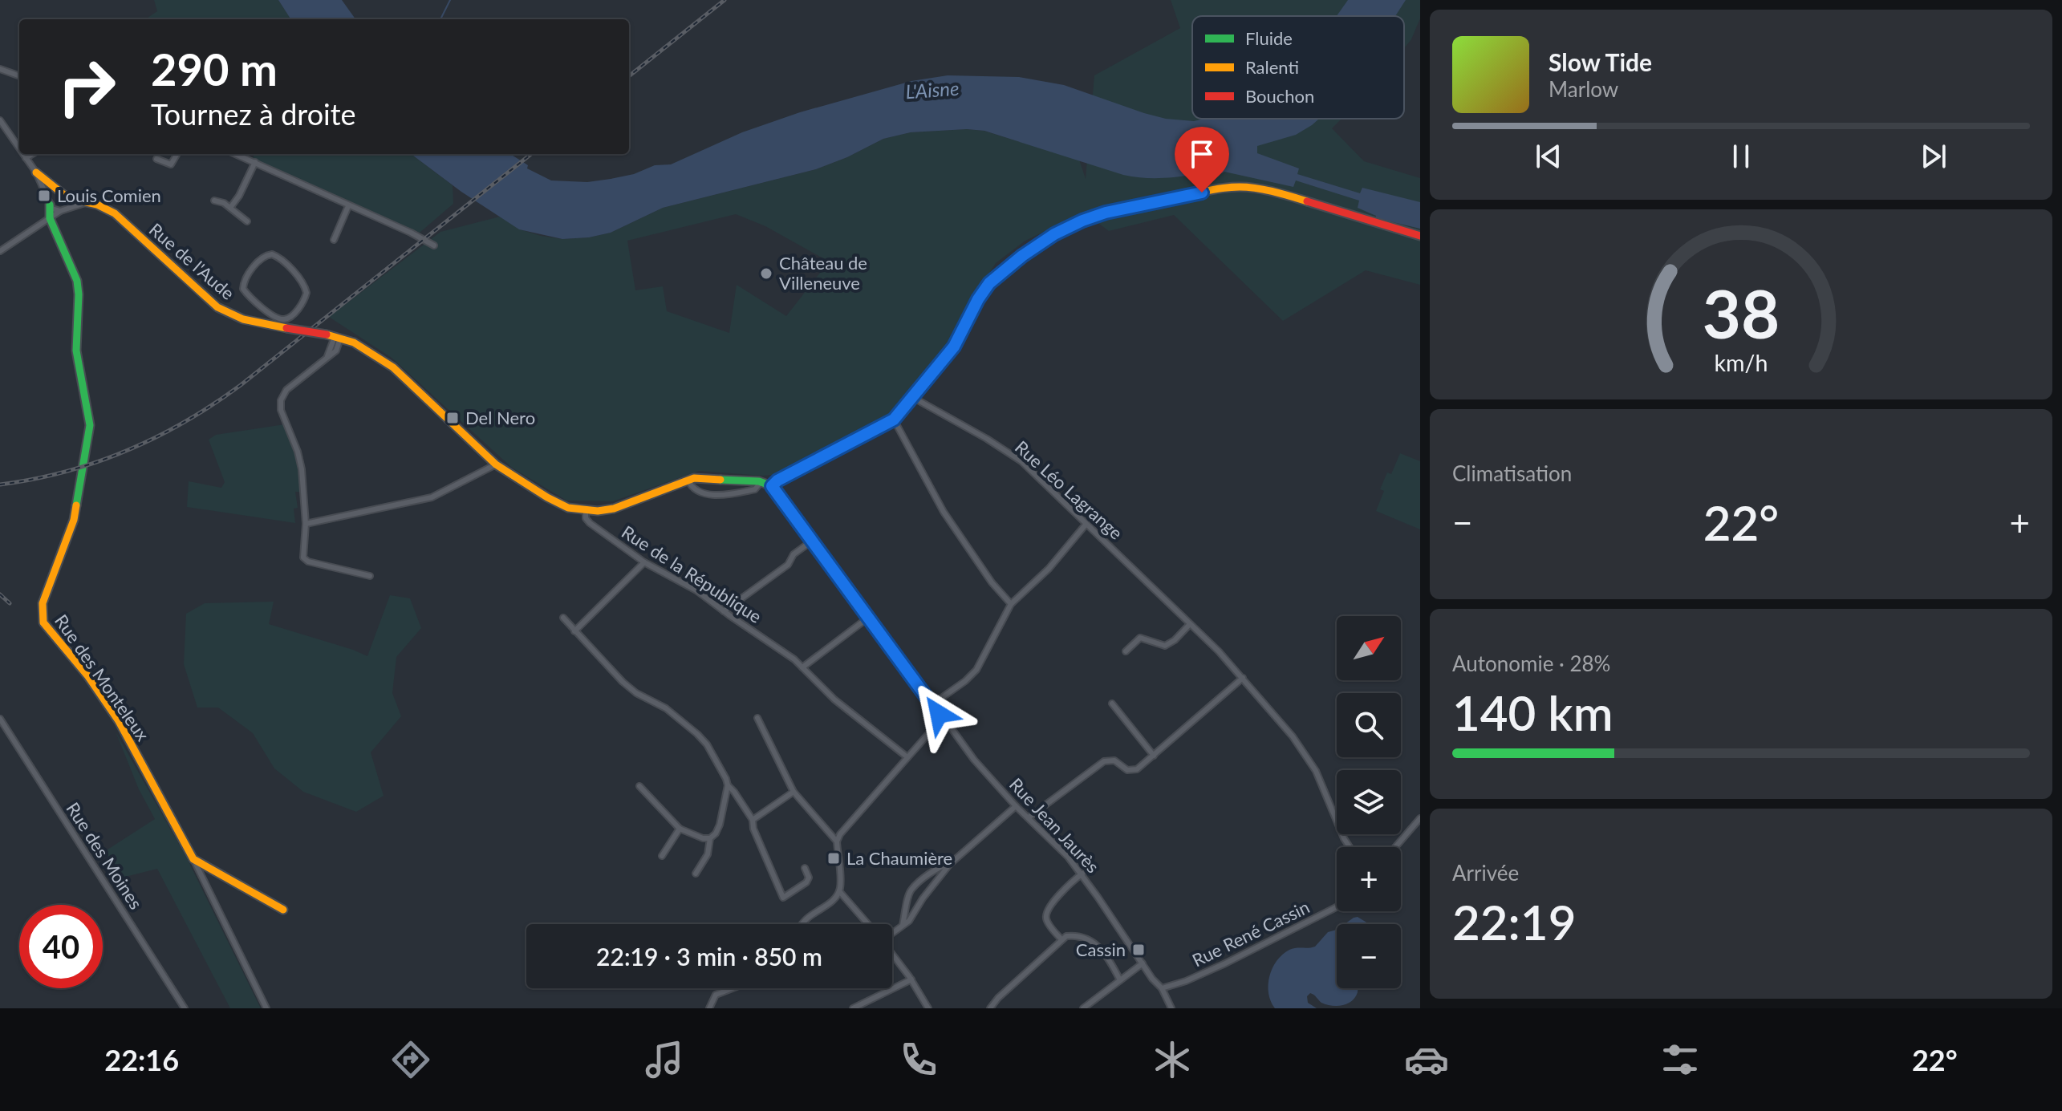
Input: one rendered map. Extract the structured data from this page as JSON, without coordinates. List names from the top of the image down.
{
  "streets": {
    "street": [
      "Rue de l'Aude",
      "Rue Léo Lagrange",
      "Rue de la République",
      "Rue des Monteleux",
      "Rue Jean Jaurès",
      "Rue des Moines",
      "Rue René Cassin"
    ]
  },
  "crossings": [
    ["Rue de l'Aude", "Rue de la République"],
    ["Rue Jean Jaurès", "Rue René Cassin"]
  ],
  "water": ["L'Aisne"],
  "places": {
    "transit": [
      "Louis Comien",
      "Del Nero",
      "La Chaumière",
      "Cassin"
    ],
    "other": ["Château de Villeneuve"]
  },
  "legend": ["Fluide", "Ralenti", "Bouchon"],
  "north": "top right",
  "page": {
    "turn": ["290 m", "Tournez à droite"],
    "song": ["Slow Tide", "Marlow"],
    "tile": [
      "Climatisation",
      ["Autonomie · 28%", "140 km"],
      ["Arrivée", "22:19"]
    ],
    "heat": ["−", "22°", "+"],
    "map_buttons": ["+", "−"],
    "limit": "40",
    "trip": "22:19 · 3 min · 850 m",
    "tabs": ["22:16", "22°"],
    "gauge": ["38", "km/h"]
  }
}
